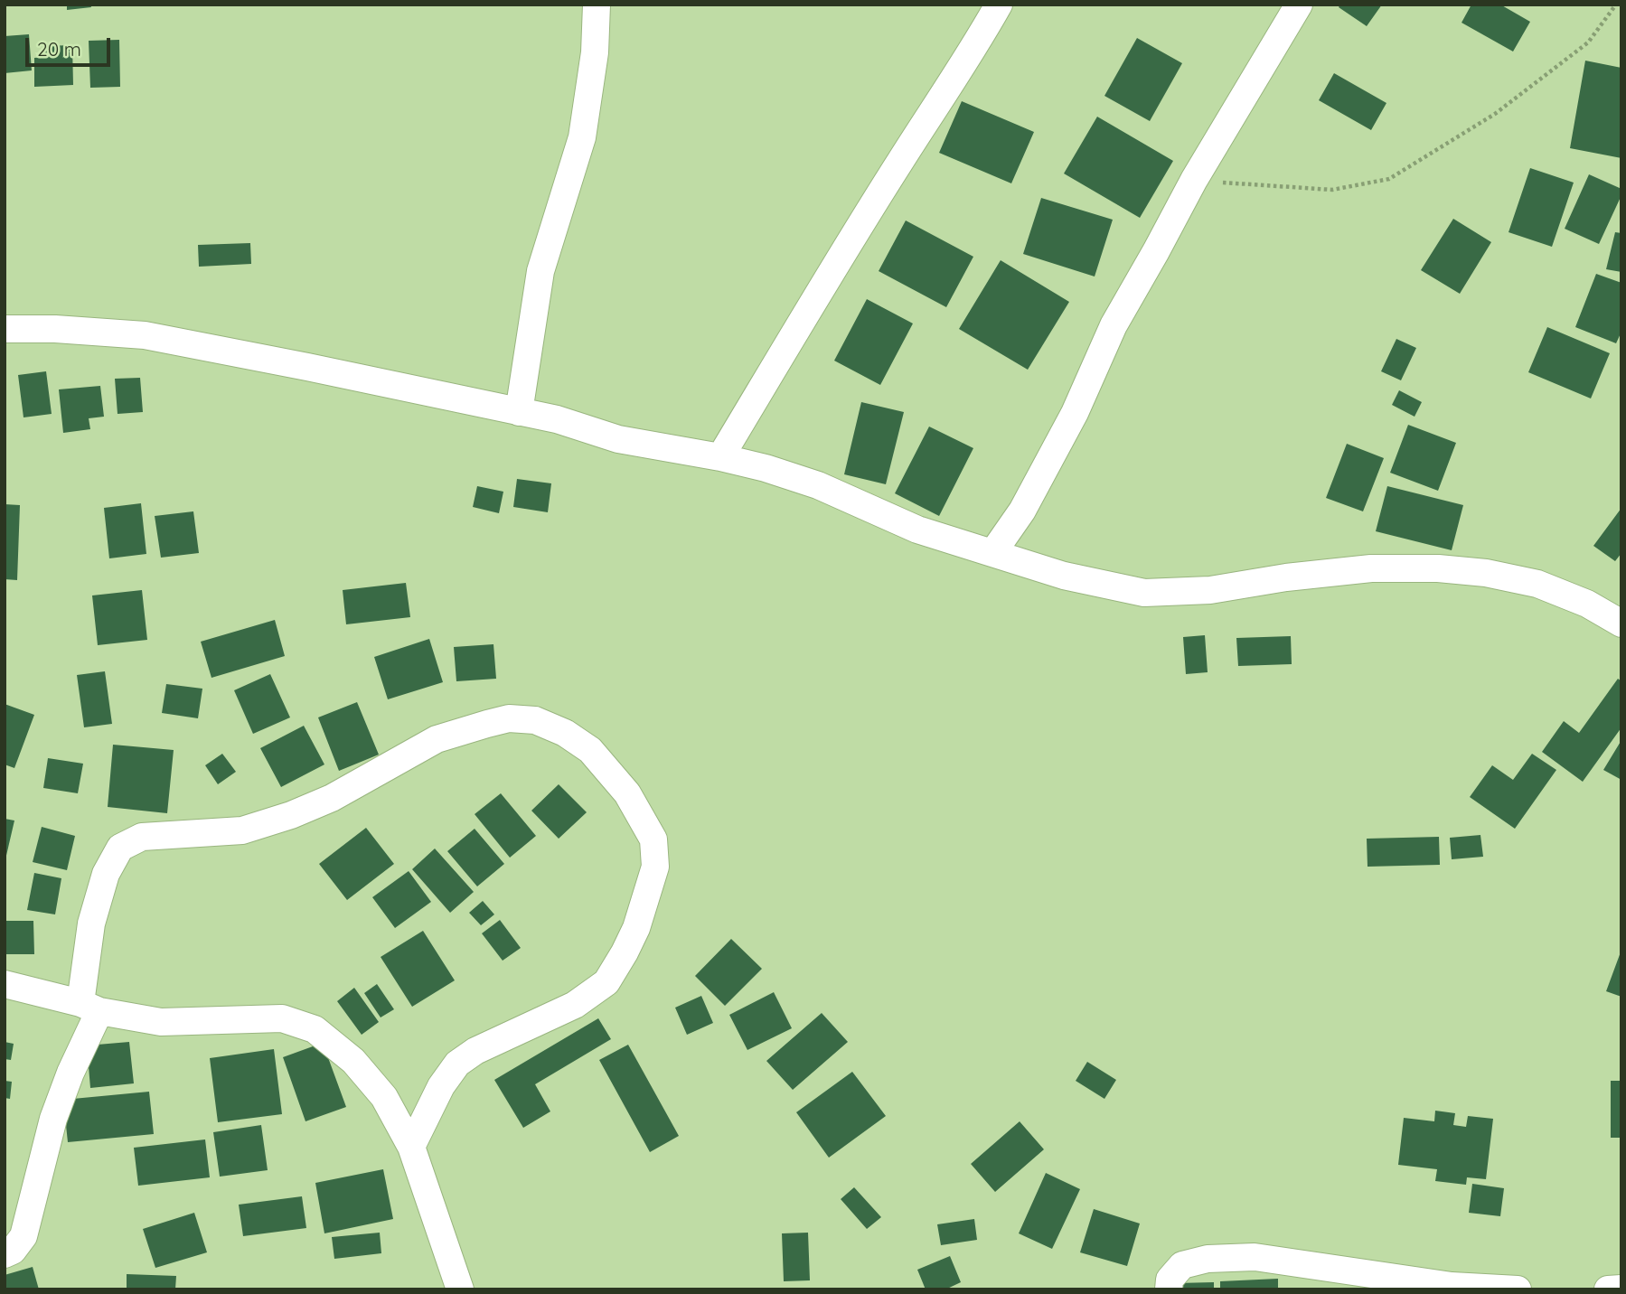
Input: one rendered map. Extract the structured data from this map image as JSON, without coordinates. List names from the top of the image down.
{
  "scale_bar": "20 m"
}
